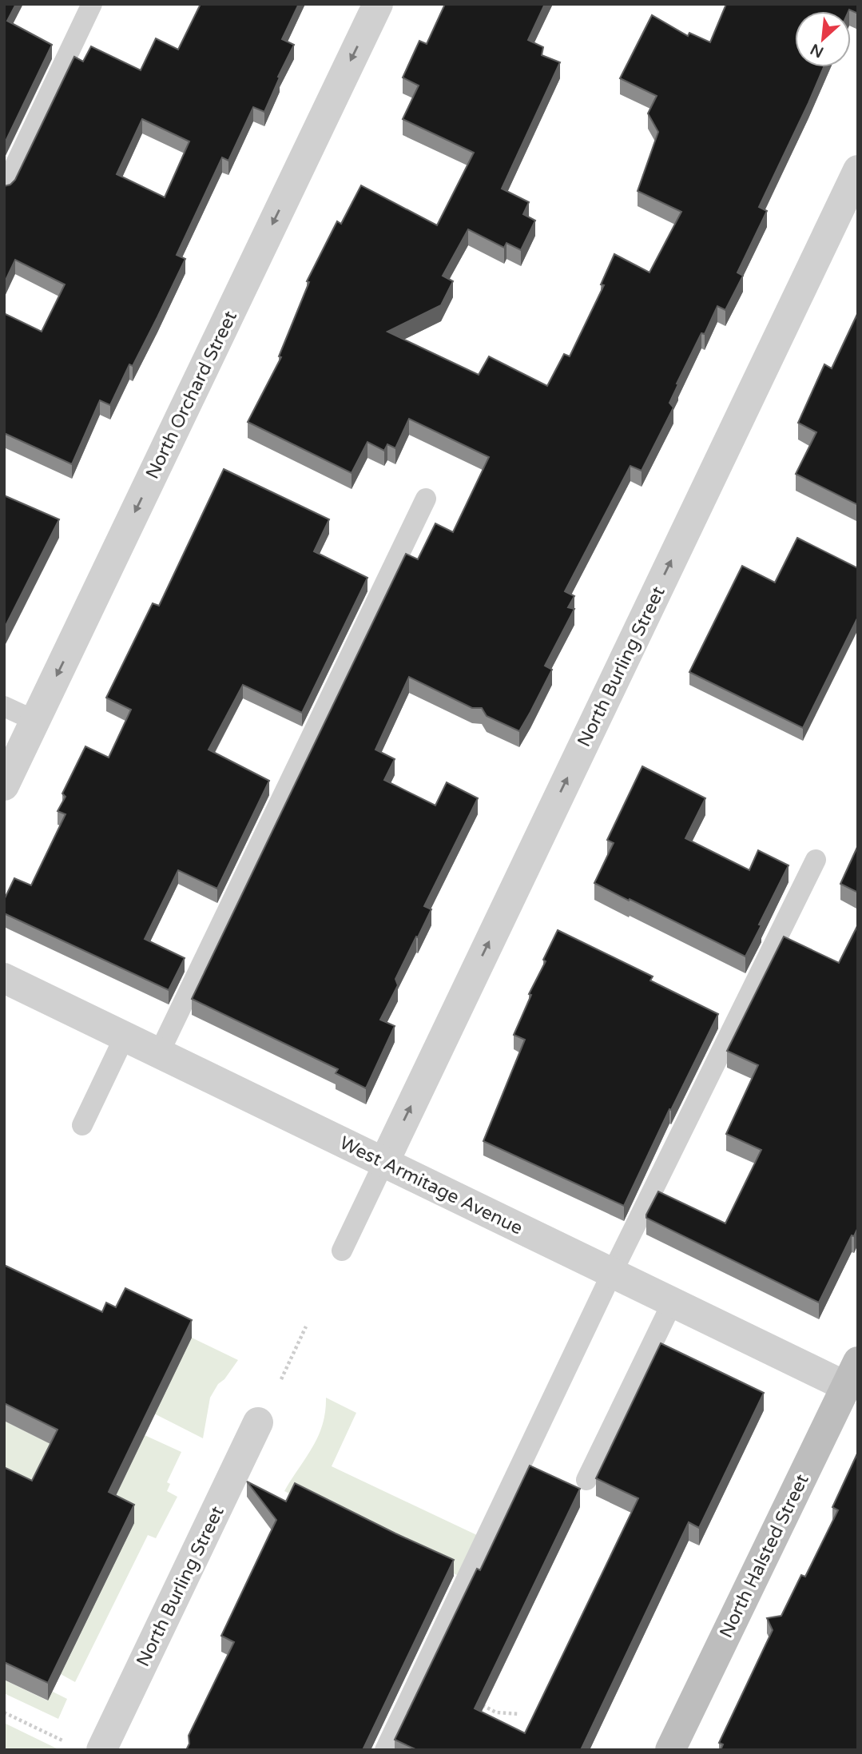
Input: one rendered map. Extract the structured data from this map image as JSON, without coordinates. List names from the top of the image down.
{
  "streets": {
    "main road": ["North Halsted Street"],
    "street": ["North Orchard Street", "North Burling Street", "West Armitage Avenue"]
  },
  "crossings": [
    ["North Burling Street", "West Armitage Avenue"],
    ["West Armitage Avenue", "North Halsted Street"]
  ],
  "one_way": ["North Orchard Street", "North Burling Street"],
  "north": "bottom left"
}
